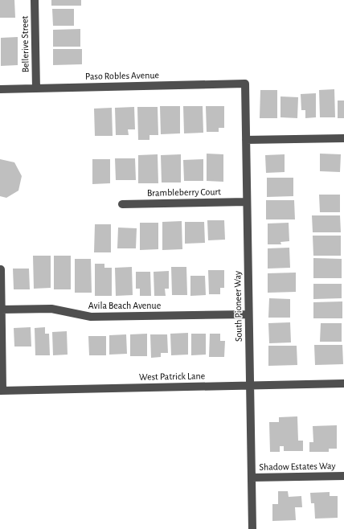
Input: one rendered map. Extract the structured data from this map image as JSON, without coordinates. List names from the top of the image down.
{
  "streets": {
    "street": [
      "Bellerive Street",
      "Paso Robles Avenue",
      "Brambleberry Court",
      "Avila Beach Avenue",
      "South Pioneer Way",
      "West Patrick Lane",
      "Shadow Estates Way"
    ]
  },
  "crossings": [
    ["Bellerive Street", "Paso Robles Avenue"],
    ["Paso Robles Avenue", "South Pioneer Way"],
    ["Brambleberry Court", "South Pioneer Way"],
    ["Avila Beach Avenue", "South Pioneer Way"],
    ["South Pioneer Way", "West Patrick Lane"],
    ["South Pioneer Way", "Shadow Estates Way"]
  ]
}
